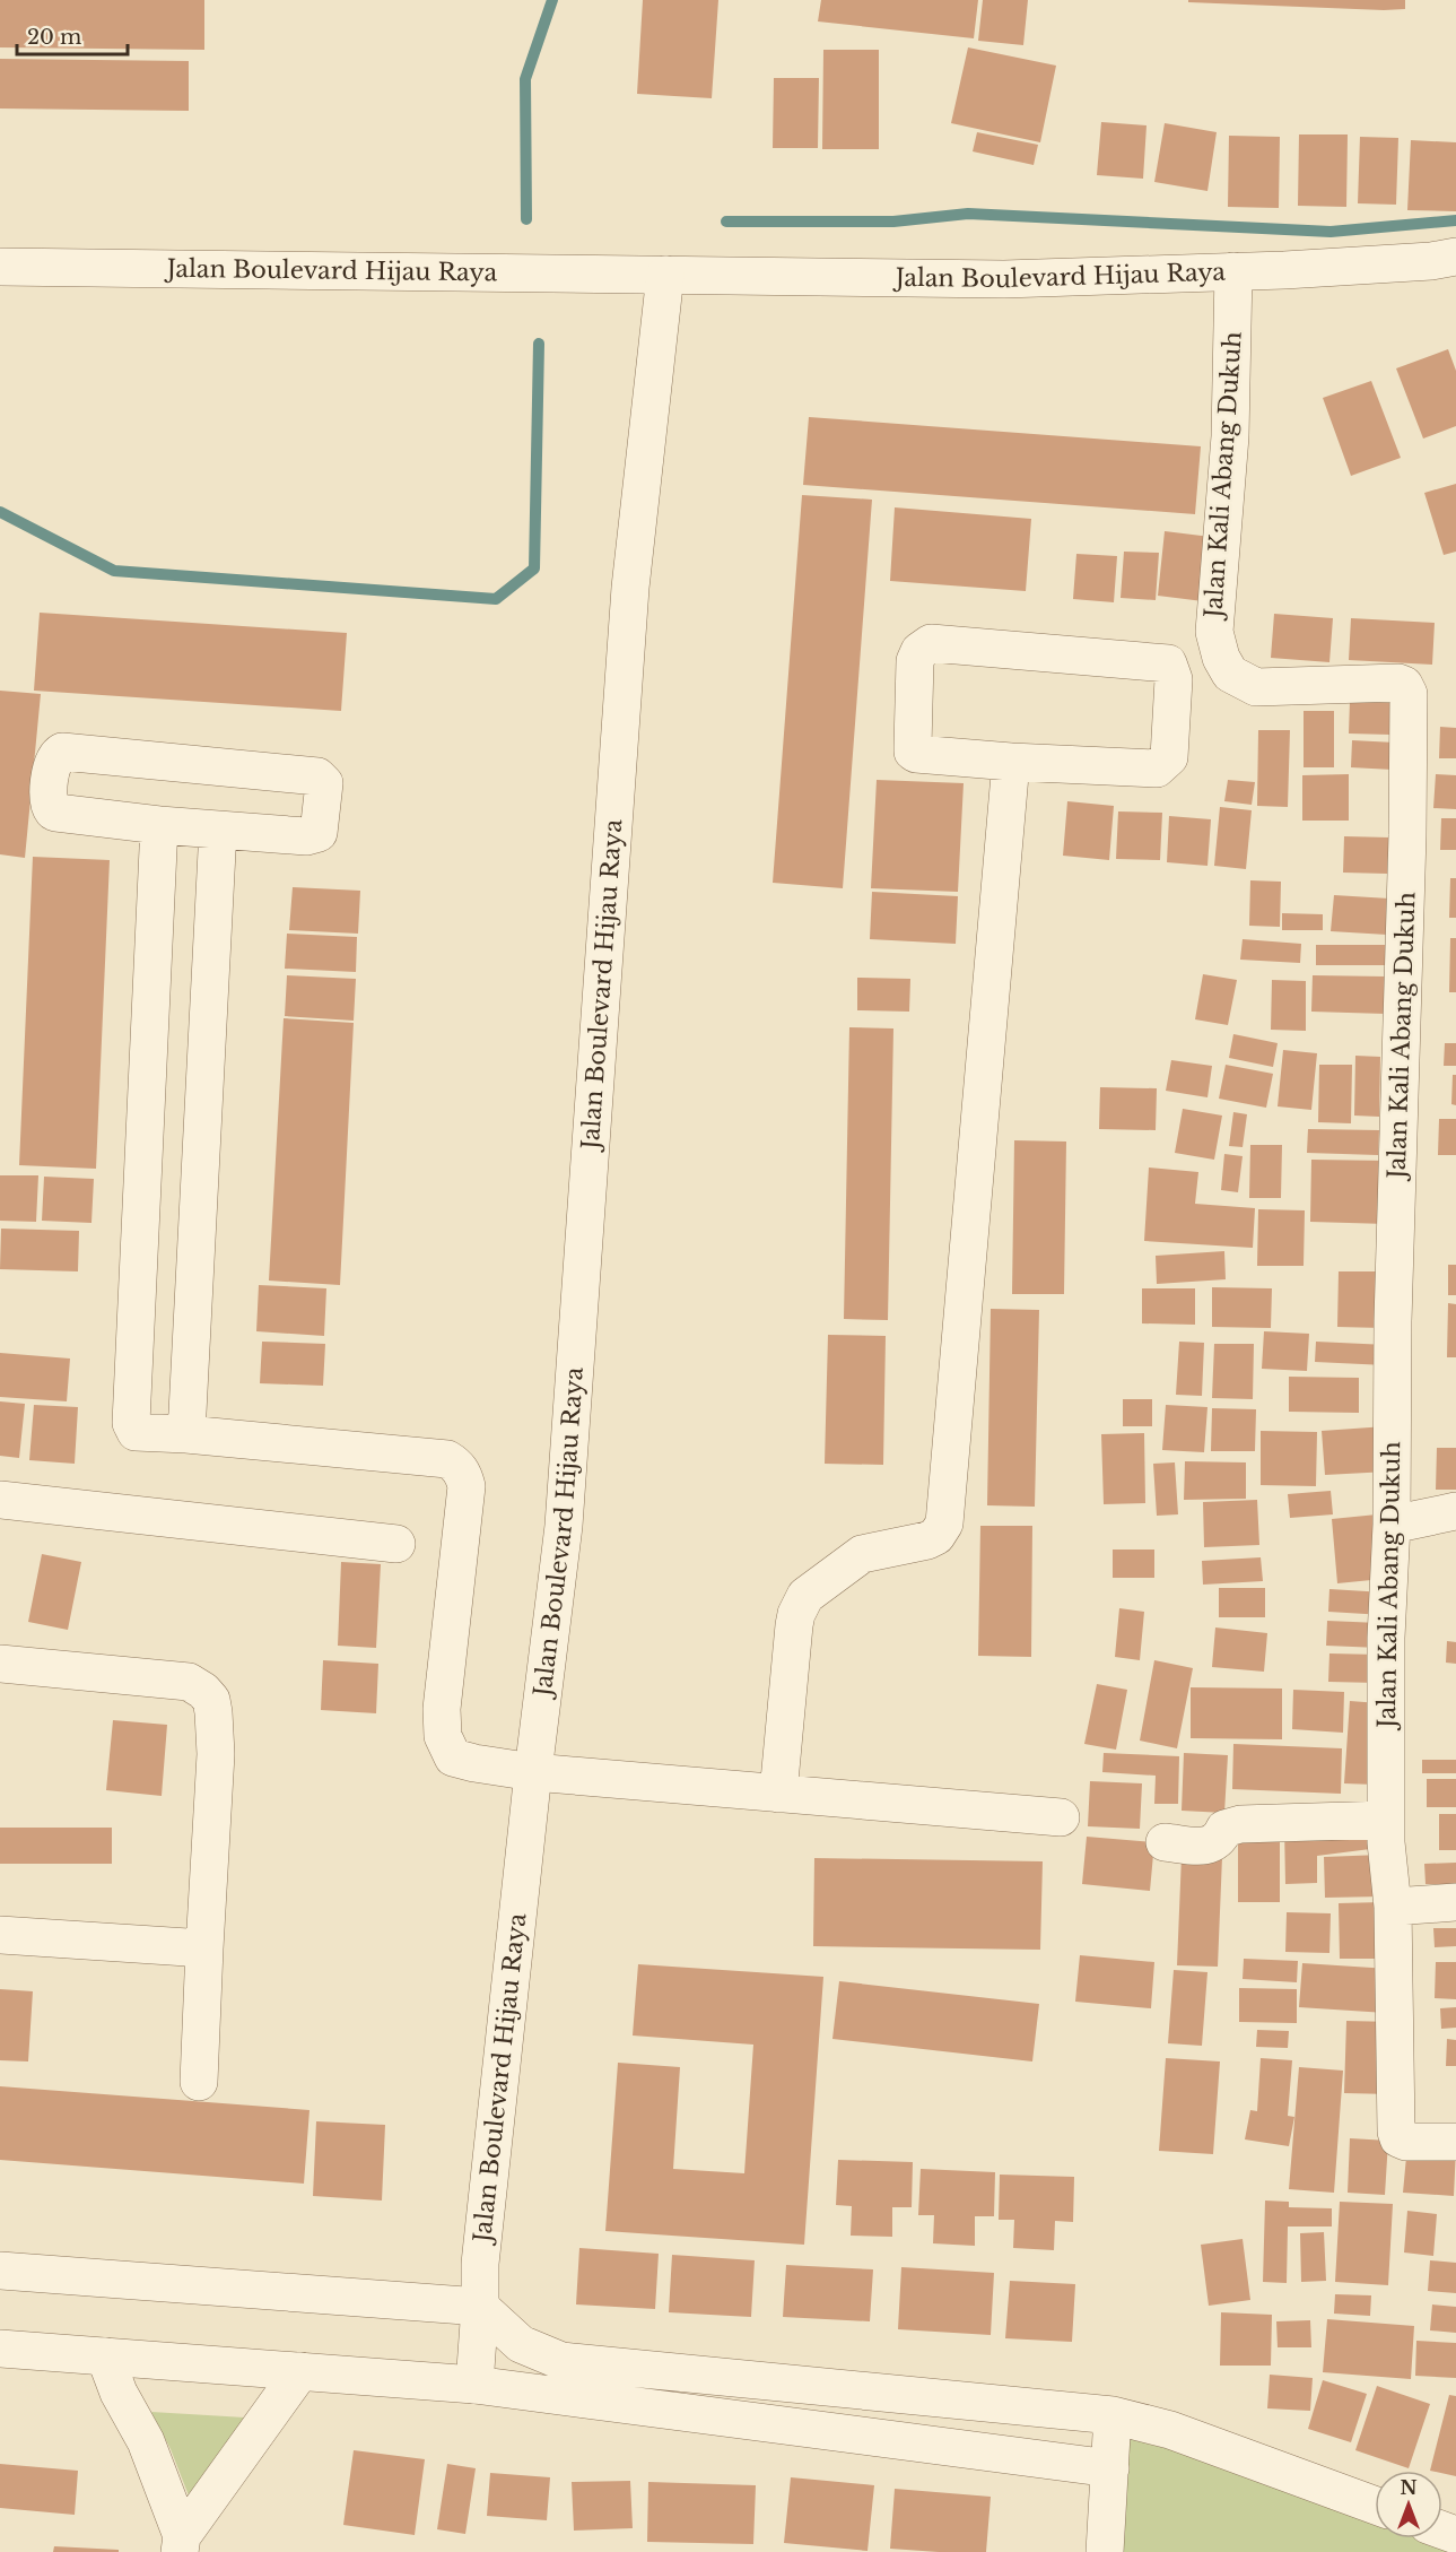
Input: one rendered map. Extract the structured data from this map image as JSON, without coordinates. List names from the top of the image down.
{
  "streets": {
    "street": ["Jalan Boulevard Hijau Raya", "Jalan Kali Abang Dukuh"]
  },
  "crossings": [
    ["Jalan Boulevard Hijau Raya", "Jalan Kali Abang Dukuh"]
  ],
  "scale_bar": "20 m",
  "north": "top"
}
